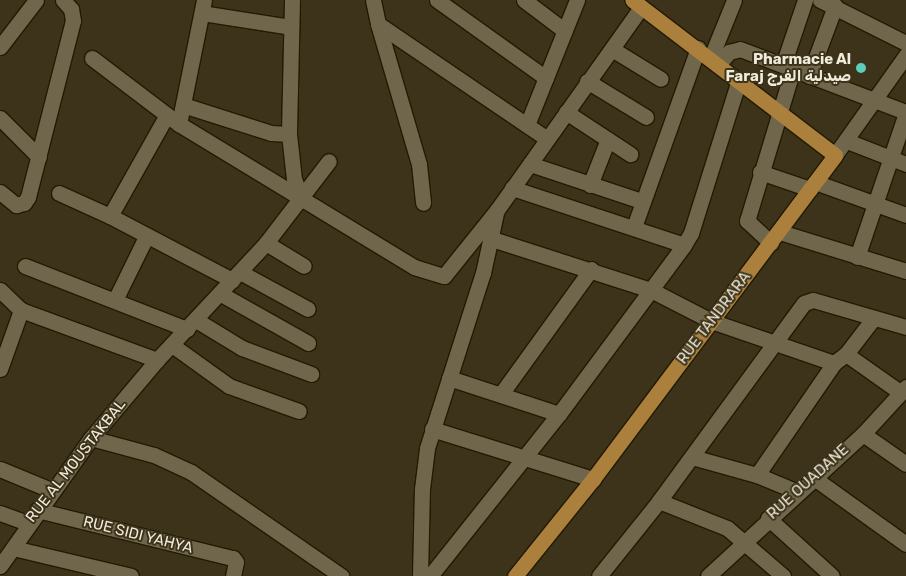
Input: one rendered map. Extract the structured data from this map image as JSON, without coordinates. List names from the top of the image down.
{
  "streets": {
    "main road": ["RUE TANDRARA"],
    "street": ["RUE AL MOUSTAKBAL", "RUE OUADANE", "RUE SIDI YAHYA"]
  },
  "crossings": [
    ["RUE AL MOUSTAKBAL", "RUE SIDI YAHYA"]
  ],
  "places": ["Pharmacie Al Faraj صيدلية الفرج"]
}
